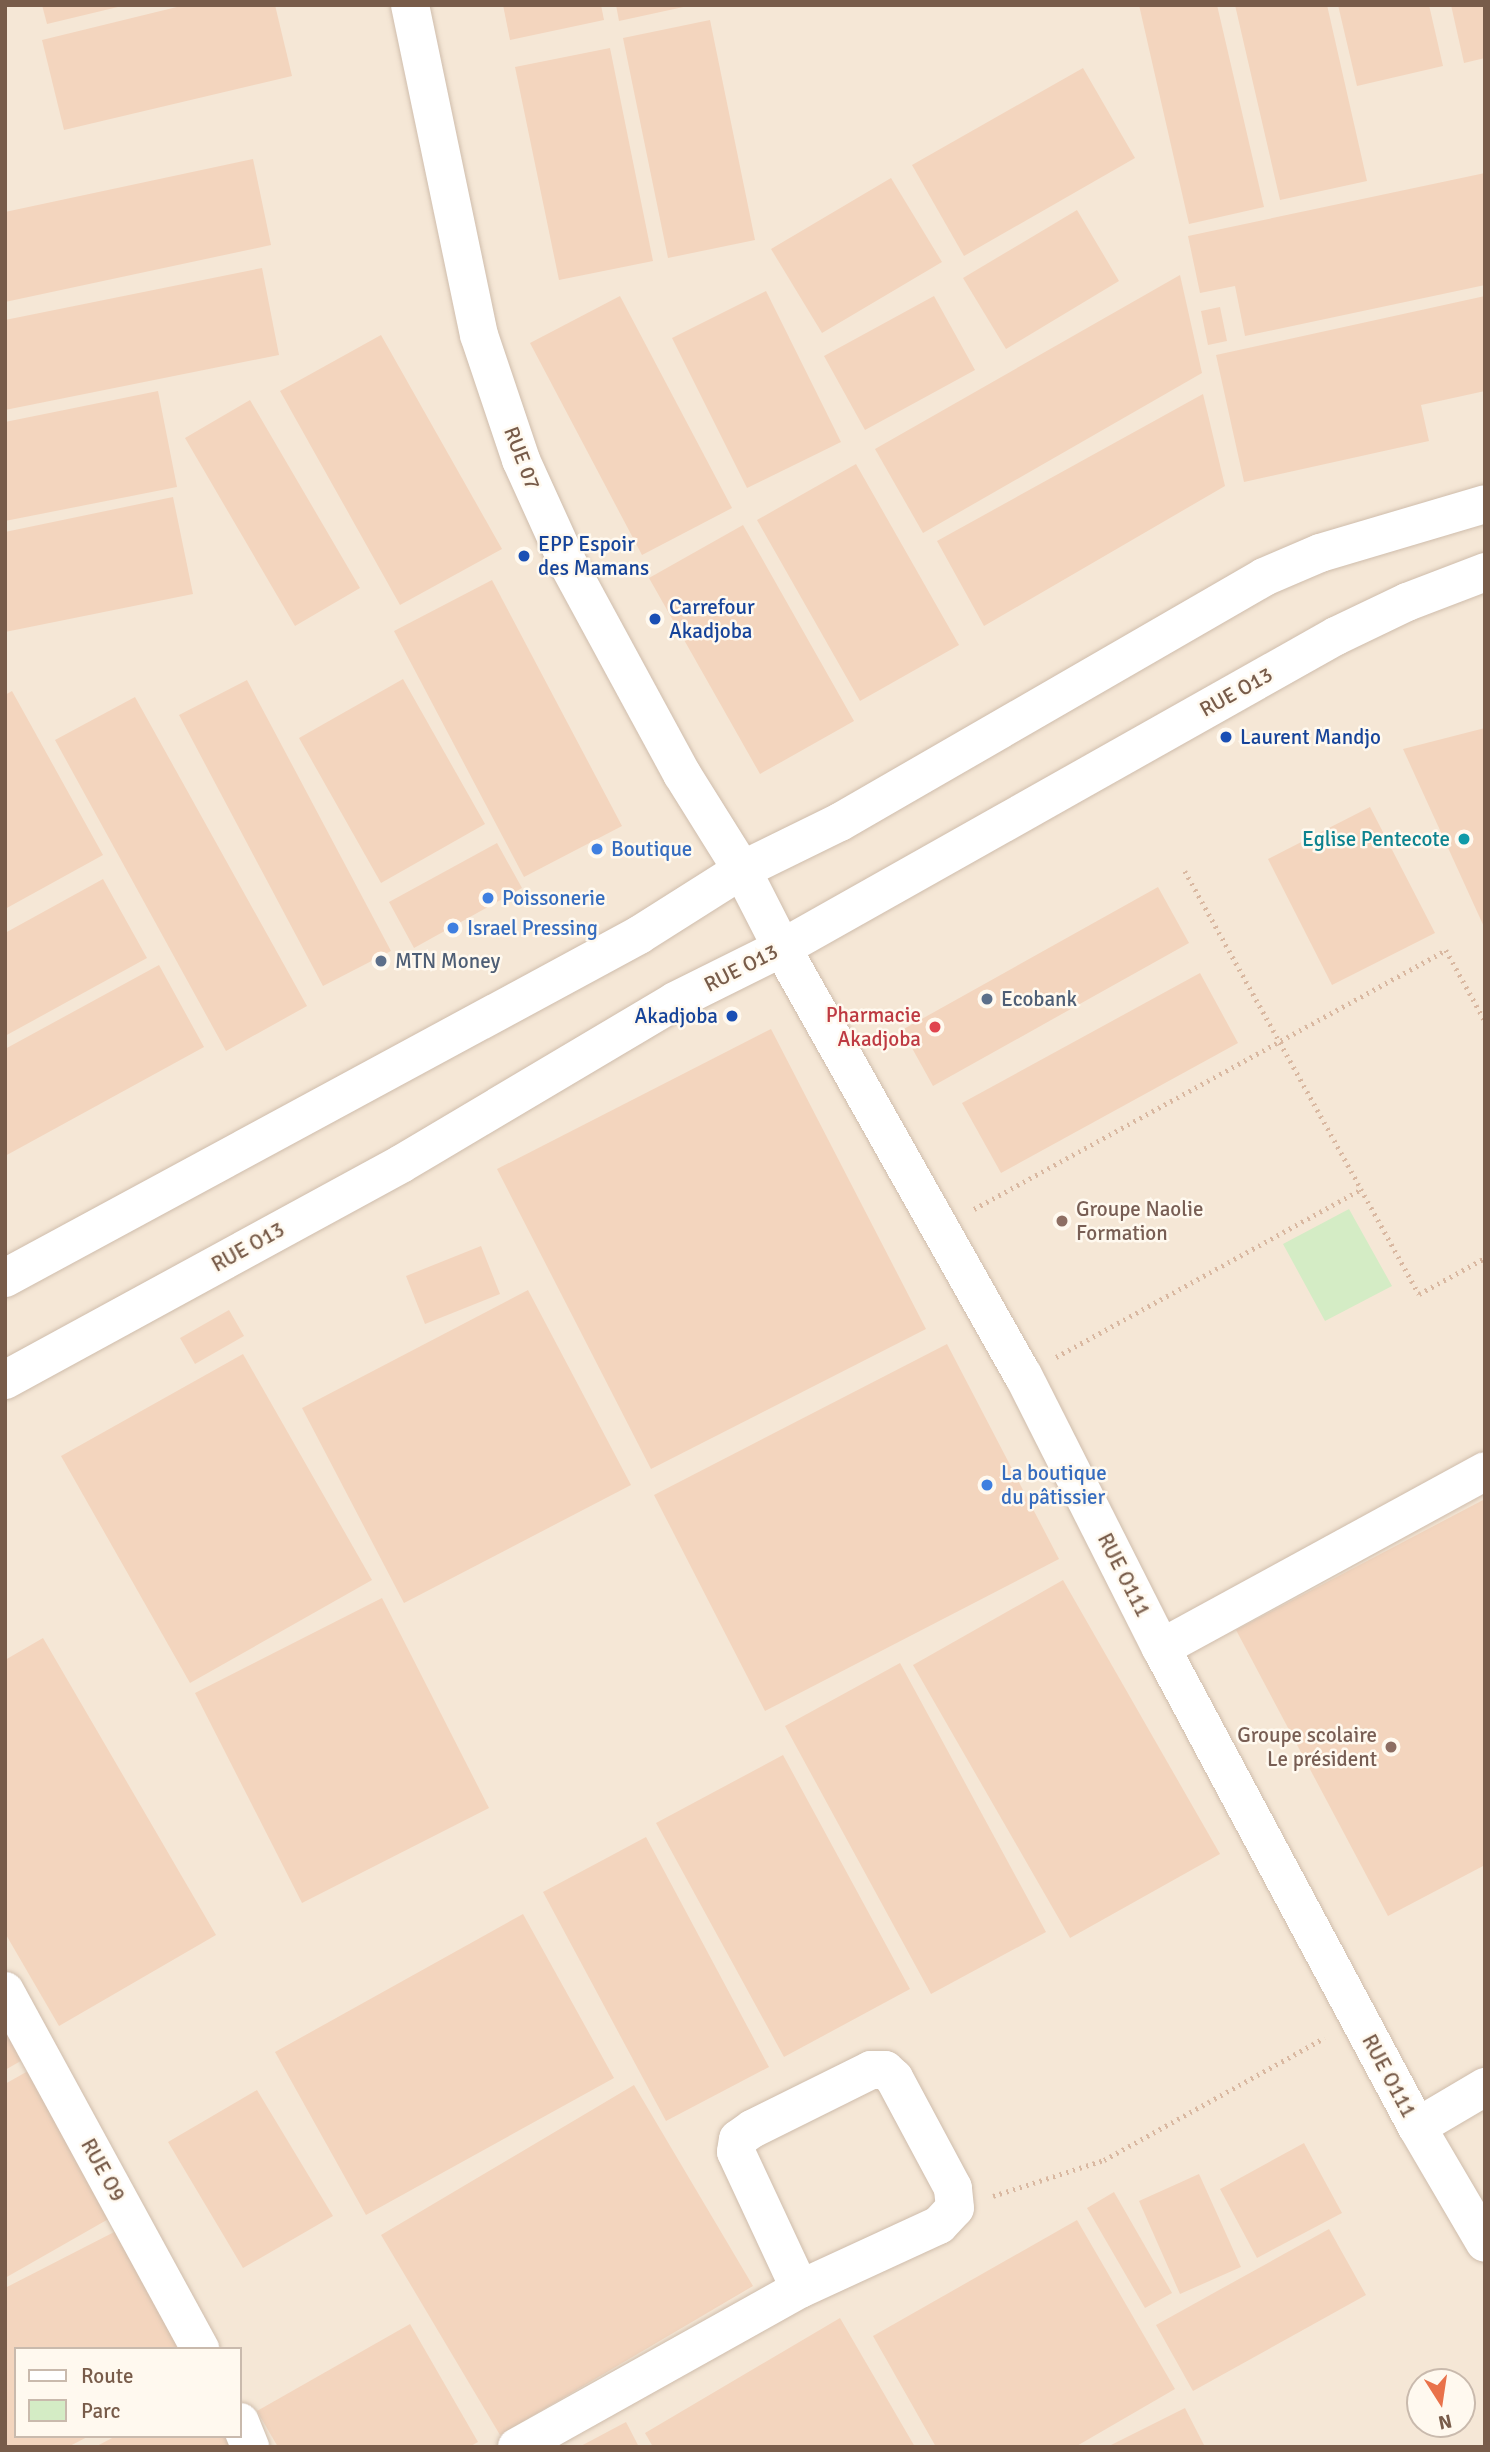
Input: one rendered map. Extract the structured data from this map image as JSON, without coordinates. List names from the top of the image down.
{
  "streets": {
    "street": [
      "RUE 07",
      "RUE O13",
      "RUE O111",
      "RUE O9"
    ]
  },
  "crossings": [
    ["RUE 07", "RUE O111"],
    ["RUE O13", "RUE O111"]
  ],
  "places": [
    "EPP Espoir des Mamans",
    "Carrefour Akadjoba",
    "Laurent Mandjo",
    "Eglise Pentecote",
    "Boutique",
    "Poissonerie",
    "Israel Pressing",
    "MTN Money",
    "Ecobank",
    "Akadjoba",
    "Pharmacie Akadjoba",
    "Groupe Naolie Formation",
    "La boutique du pâtissier",
    "Groupe scolaire Le président"
  ],
  "legend": ["Route", "Parc"],
  "north": "bottom"
}
